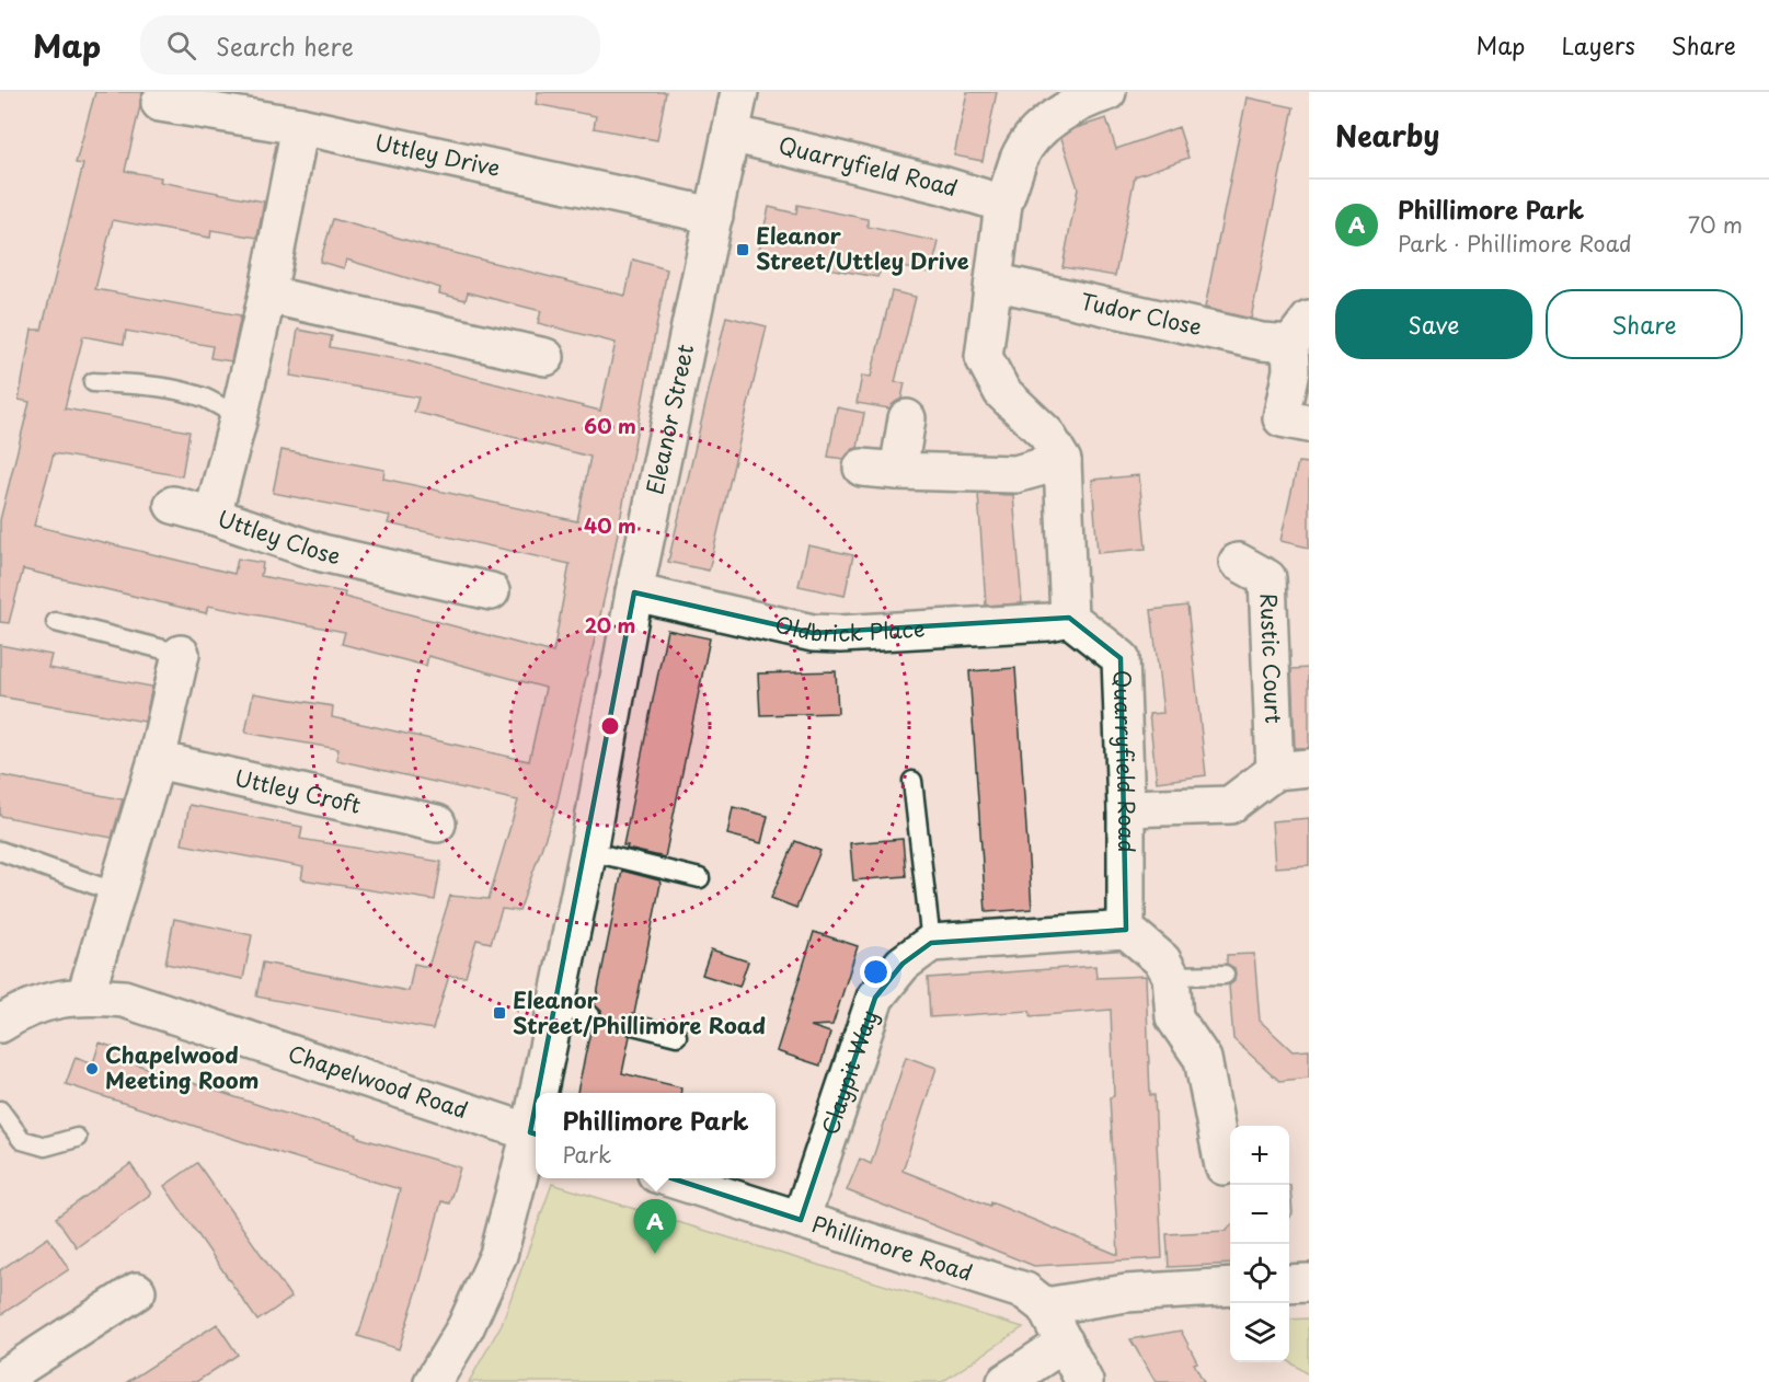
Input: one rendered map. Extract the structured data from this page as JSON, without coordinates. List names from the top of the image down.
{
  "streets": {
    "street": [
      "Uttley Drive",
      "Quarryfield Road",
      "Tudor Close",
      "Eleanor Street",
      "Uttley Close",
      "Oldbrick Place",
      "Rustic Court",
      "Uttley Croft",
      "Claypit Way",
      "Chapelwood Road",
      "Phillimore Road"
    ]
  },
  "crossings": [
    ["Uttley Drive", "Eleanor Street"],
    ["Uttley Drive", "Uttley Close"],
    ["Quarryfield Road", "Eleanor Street"],
    ["Quarryfield Road", "Oldbrick Place"],
    ["Quarryfield Road", "Rustic Court"],
    ["Eleanor Street", "Oldbrick Place"],
    ["Eleanor Street", "Chapelwood Road"],
    ["Claypit Way", "Phillimore Road"]
  ],
  "places": {
    "transit": ["Eleanor Street/Uttley Drive", "Eleanor Street/Phillimore Road"],
    "other": ["Chapelwood Meeting Room"]
  },
  "page": {
    "header": "Map",
    "search": "Search here",
    "nav": ["Map", "Layers", "Share"],
    "heading": "Nearby",
    "list": [
      {
        "mark": "A",
        "name": "Phillimore Park",
        "note": "Park · Phillimore Road",
        "value": "70 m"
      }
    ],
    "buttons": ["Save", "Share"],
    "popup": ["Phillimore Park", "Park"],
    "map_buttons": ["+", "−"],
    "pins": "A"
  },
  "rings": ["60 m", "40 m", "20 m"]
}
